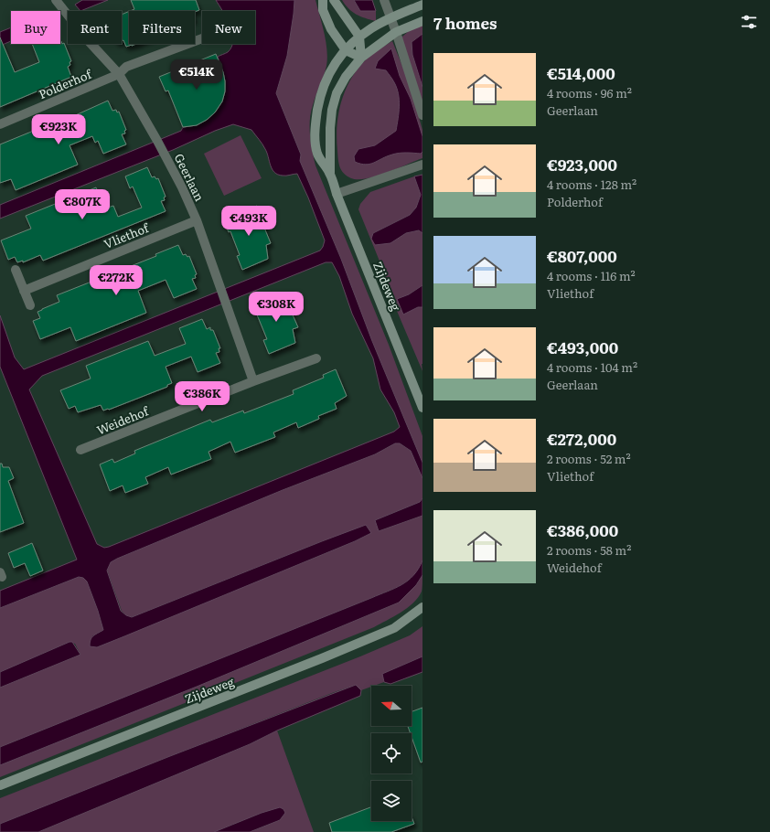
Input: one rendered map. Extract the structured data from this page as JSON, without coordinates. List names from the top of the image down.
{
  "streets": {
    "main road": ["Zijdeweg"],
    "street": [
      "Polderhof",
      "Geerlaan",
      "Vliethof",
      "Weidehof"
    ]
  },
  "crossings": [
    ["Polderhof", "Geerlaan"],
    ["Geerlaan", "Vliethof"],
    ["Geerlaan", "Weidehof"]
  ],
  "north": "left",
  "page": {
    "heading": "7 homes",
    "chip": [
      "Buy",
      "Rent",
      "Filters",
      "New"
    ],
    "list": [
      {
        "name": "€514,000",
        "note": "4 rooms · 96 m² · Geerlaan"
      },
      {
        "name": "€923,000",
        "note": "4 rooms · 128 m² · Polderhof"
      },
      {
        "name": "€807,000",
        "note": "4 rooms · 116 m² · Vliethof"
      },
      {
        "name": "€493,000",
        "note": "4 rooms · 104 m² · Geerlaan"
      },
      {
        "name": "€272,000",
        "note": "2 rooms · 52 m² · Vliethof"
      },
      {
        "name": "€386,000",
        "note": "2 rooms · 58 m² · Weidehof"
      }
    ],
    "price": [
      "€514K",
      "€923K",
      "€807K",
      "€493K",
      "€272K",
      "€308K",
      "€386K"
    ]
  }
}
